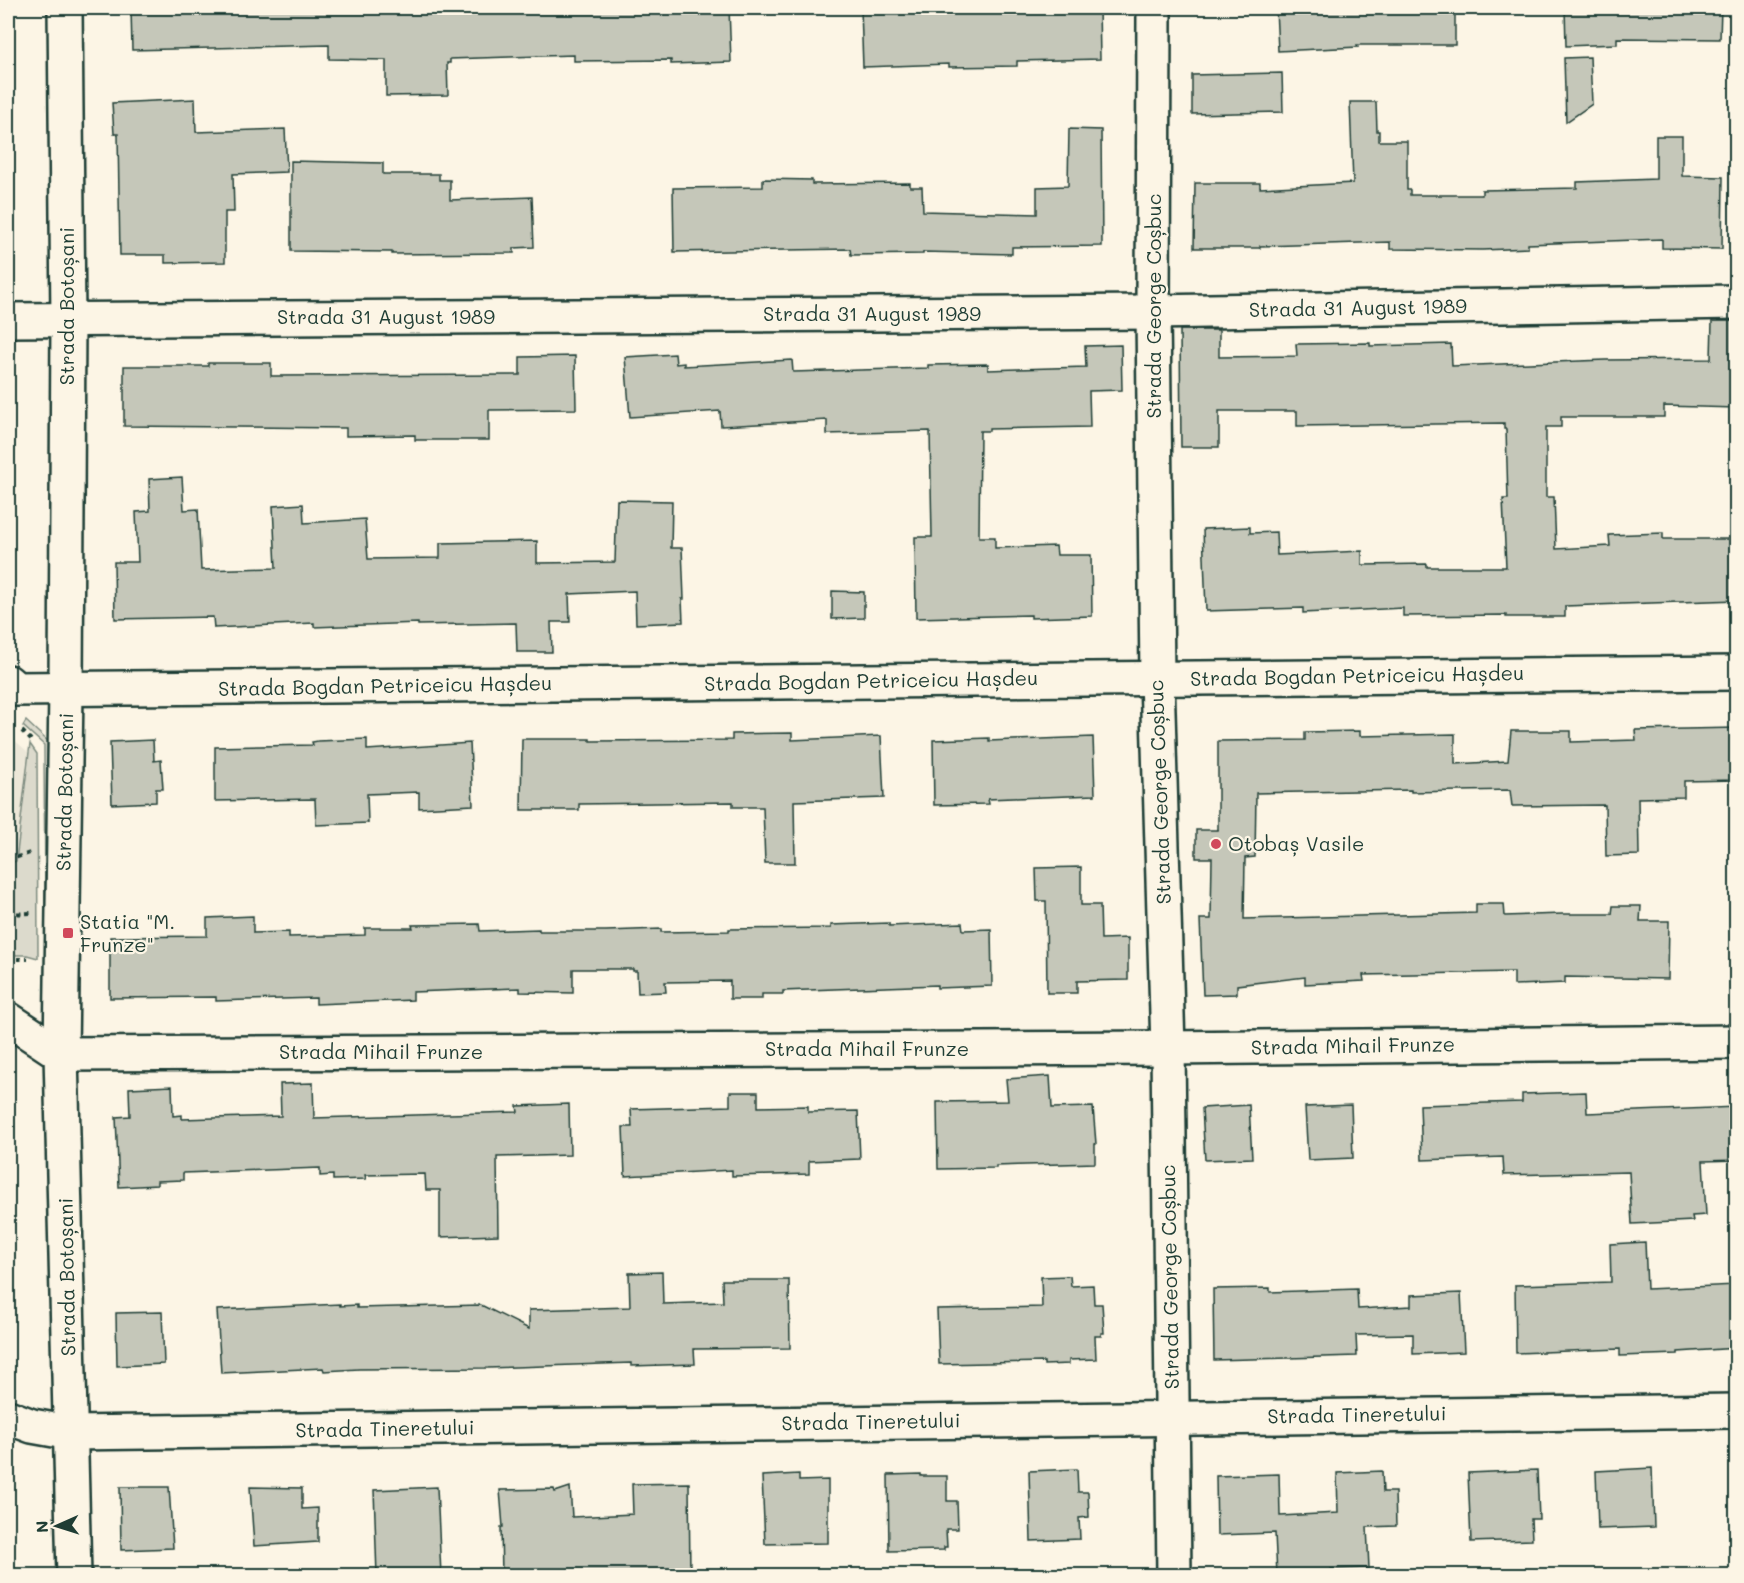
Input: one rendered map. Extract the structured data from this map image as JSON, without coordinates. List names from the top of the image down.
{
  "streets": {
    "street": [
      "Strada Botoșani",
      "Strada George Coșbuc",
      "Strada 31 August 1989",
      "Strada Bogdan Petriceicu Hașdeu",
      "Strada Mihail Frunze",
      "Strada Tineretului"
    ]
  },
  "crossings": [
    ["Strada Botoșani", "Strada 31 August 1989"],
    ["Strada Botoșani", "Strada Bogdan Petriceicu Hașdeu"],
    ["Strada Botoșani", "Strada Mihail Frunze"],
    ["Strada Botoșani", "Strada Tineretului"],
    ["Strada George Coșbuc", "Strada 31 August 1989"],
    ["Strada George Coșbuc", "Strada Bogdan Petriceicu Hașdeu"],
    ["Strada George Coșbuc", "Strada Mihail Frunze"],
    ["Strada George Coșbuc", "Strada Tineretului"]
  ],
  "places": {
    "other": ["Otobaș Vasile"],
    "transit": ["Statia \"M. Frunze\""]
  },
  "north": "left"
}
